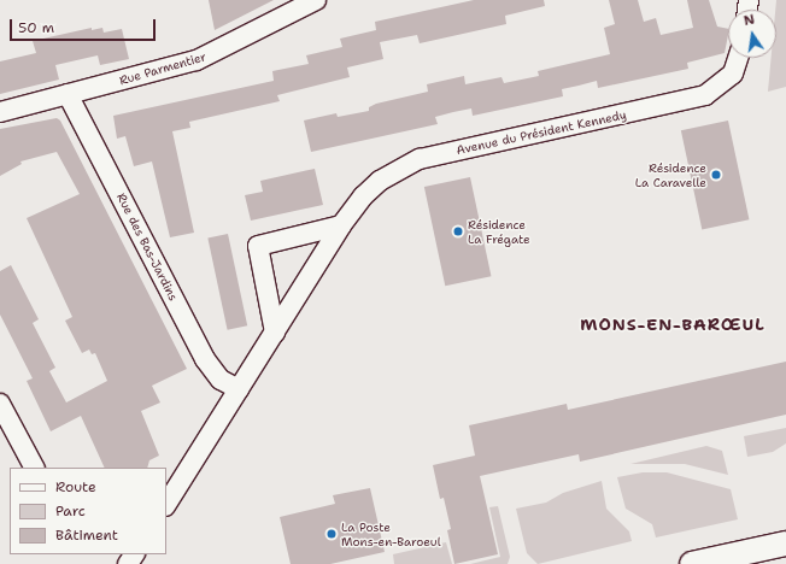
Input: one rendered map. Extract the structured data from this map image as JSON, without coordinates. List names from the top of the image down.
{
  "streets": {
    "street": ["Rue Parmentier", "Avenue du Président Kennedy", "Rue des Bas-Jardins"]
  },
  "crossings": [
    ["Rue Parmentier", "Rue des Bas-Jardins"],
    ["Avenue du Président Kennedy", "Rue des Bas-Jardins"]
  ],
  "districts": ["MONS-EN-BARŒUL"],
  "places": ["Résidence La Caravelle", "Résidence La Frégate", "La Poste Mons-en-Baroeul"],
  "legend": ["Route", "Parc", "Bâtiment"],
  "scale_bar": "50 m",
  "north": "top"
}
